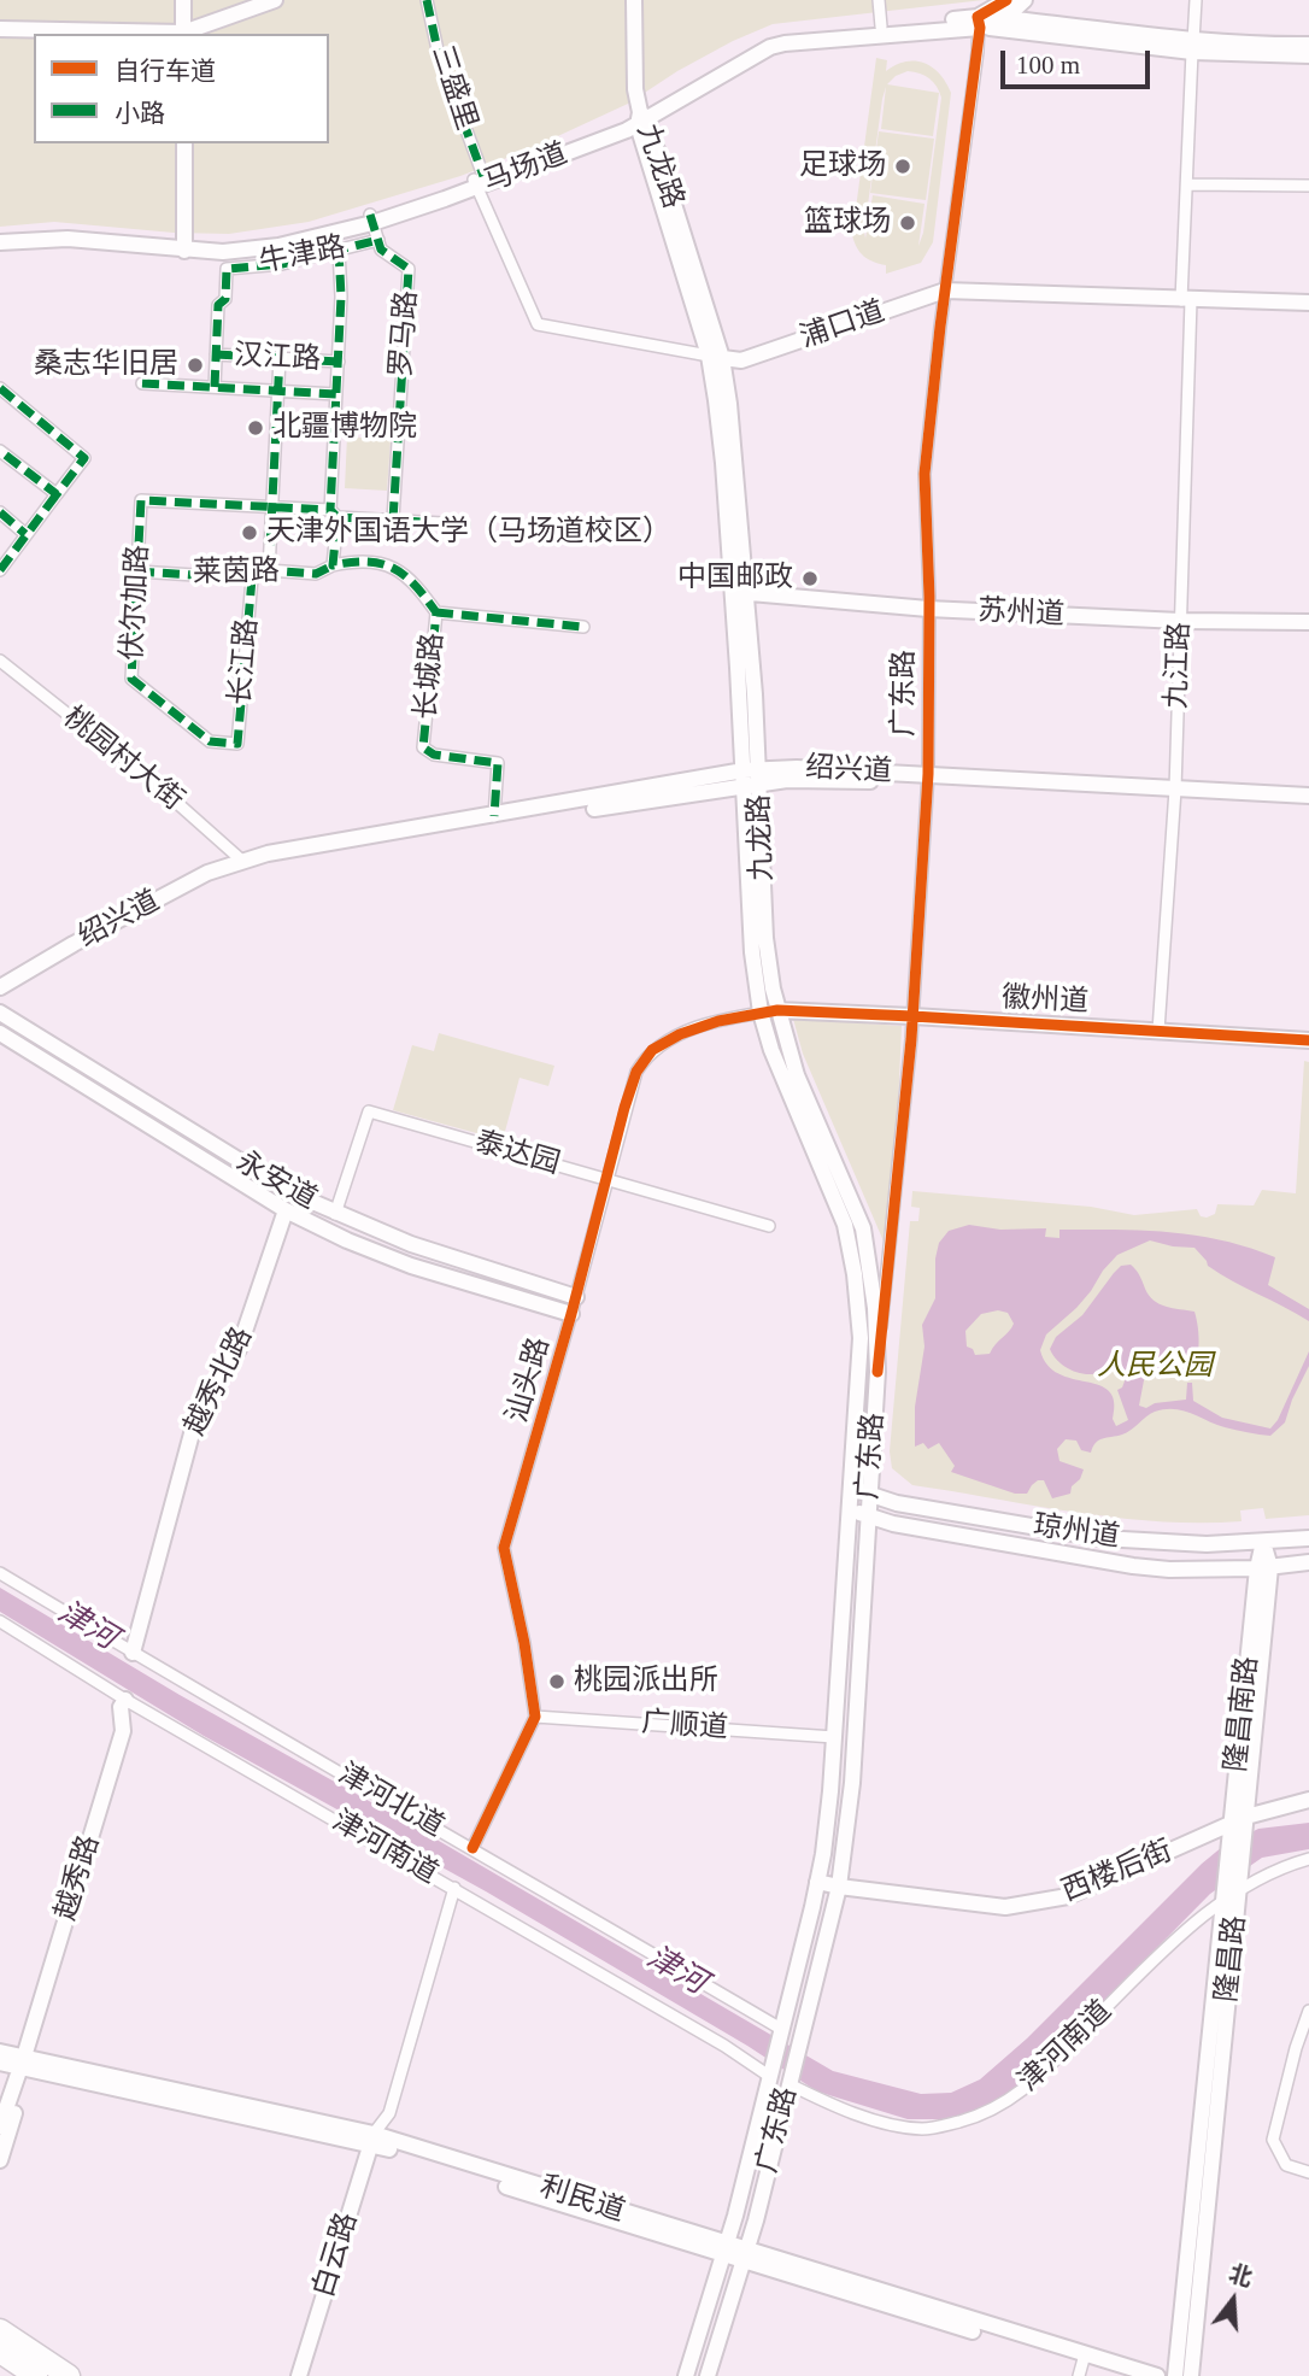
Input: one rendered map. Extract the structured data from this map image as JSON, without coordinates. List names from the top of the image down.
{
  "streets": {
    "main road": [
      "九龙路",
      "马场道",
      "浦口道",
      "苏州道",
      "广东路",
      "绍兴道",
      "徽州道",
      "永安道",
      "越秀北路",
      "琼州道",
      "隆昌南路",
      "西楼后街",
      "越秀路",
      "隆昌路",
      "利民道",
      "白云路"
    ],
    "street": [
      "三盛里",
      "牛津路",
      "罗马路",
      "汉江路",
      "莱茵路",
      "伏尔加路",
      "长江路",
      "九江路",
      "长城路",
      "桃园村大街",
      "泰达园",
      "汕头路",
      "广顺道",
      "津河北道",
      "津河南道"
    ]
  },
  "crossings": [
    ["三盛里", "马场道"],
    ["三盛里", "浦口道"],
    ["九龙路", "马场道"],
    ["九龙路", "浦口道"],
    ["九龙路", "苏州道"],
    ["九龙路", "广东路"],
    ["九龙路", "绍兴道"],
    ["九龙路", "徽州道"],
    ["九龙路", "汕头路"],
    ["马场道", "浦口道"],
    ["马场道", "罗马路"],
    ["马场道", "广东路"],
    ["牛津路", "罗马路"],
    ["牛津路", "汉江路"],
    ["浦口道", "九江路"],
    ["浦口道", "广东路"],
    ["莱茵路", "伏尔加路"],
    ["莱茵路", "长江路"],
    ["莱茵路", "长城路"],
    ["伏尔加路", "长江路"],
    ["苏州道", "九江路"],
    ["苏州道", "广东路"],
    ["九江路", "绍兴道"],
    ["九江路", "徽州道"],
    ["长城路", "绍兴道"],
    ["广东路", "绍兴道"],
    ["广东路", "徽州道"],
    ["广东路", "琼州道"],
    ["广东路", "广顺道"],
    ["广东路", "津河北道"],
    ["广东路", "津河南道"],
    ["广东路", "西楼后街"],
    ["广东路", "利民道"],
    ["桃园村大街", "绍兴道"],
    ["徽州道", "汕头路"],
    ["泰达园", "永安道"],
    ["泰达园", "汕头路"],
    ["永安道", "汕头路"],
    ["永安道", "越秀北路"],
    ["汕头路", "广顺道"],
    ["越秀北路", "津河北道"],
    ["琼州道", "隆昌南路"],
    ["隆昌南路", "西楼后街"],
    ["隆昌南路", "隆昌路"],
    ["津河南道", "越秀路"],
    ["津河南道", "隆昌路"],
    ["西楼后街", "隆昌路"],
    ["越秀路", "利民道"],
    ["利民道", "白云路"]
  ],
  "water": ["津河"],
  "parks": ["人民公园"],
  "places": [
    "足球场",
    "篮球场",
    "桑志华旧居",
    "北疆博物院",
    "天津外国语大学（马场道校区）",
    "中国邮政",
    "桃园派出所"
  ],
  "legend": ["自行车道", "小路"],
  "scale_bar": "100 m",
  "north": "top"
}
